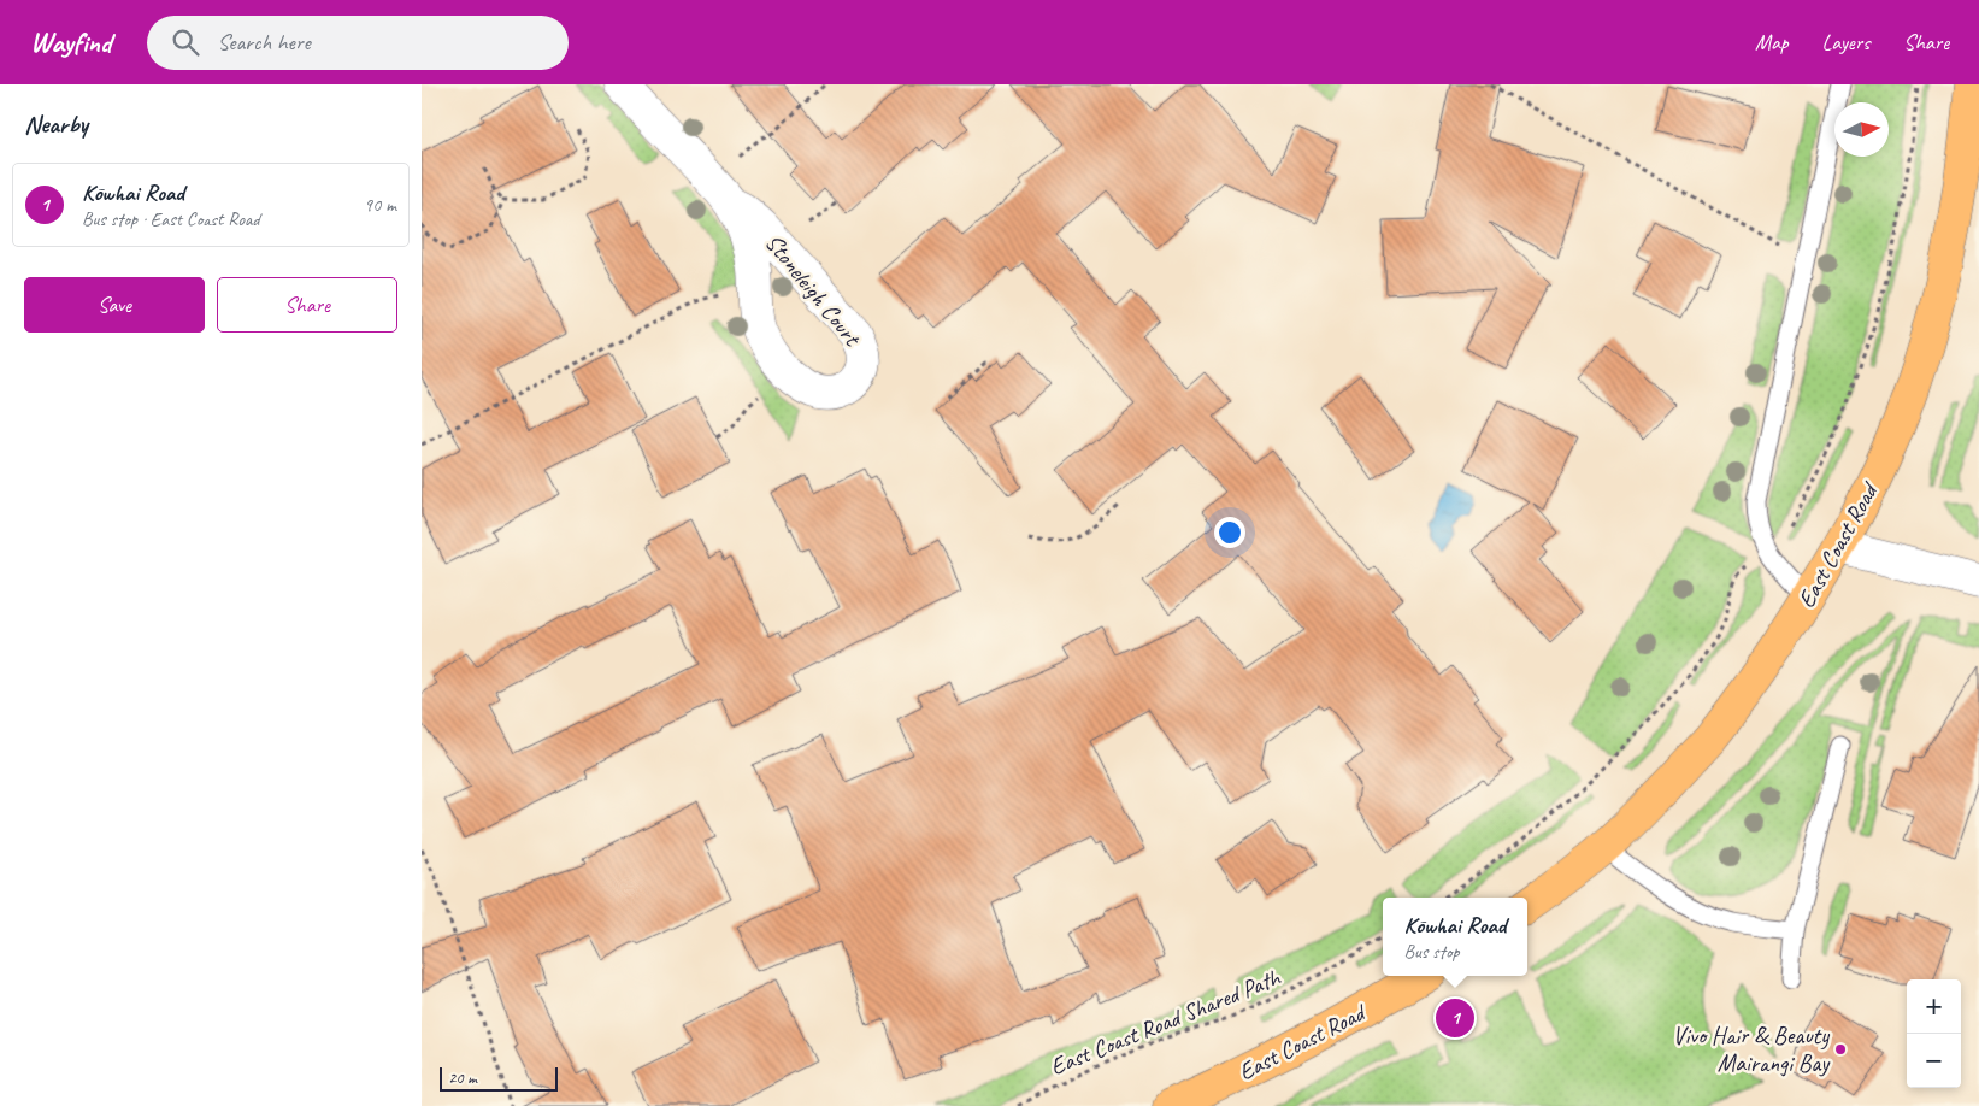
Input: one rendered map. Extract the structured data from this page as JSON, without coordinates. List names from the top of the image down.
{
  "streets": {
    "main road": ["East Coast Road"],
    "street": ["Stoneleigh Court"],
    "path": ["East Coast Road Shared Path"]
  },
  "places": ["Vivo Hair & Beauty Mairangi Bay"],
  "scale_bar": "20 m",
  "north": "right",
  "page": {
    "header": "Wayfind",
    "search": "Search here",
    "nav": ["Map", "Layers", "Share"],
    "heading": "Nearby",
    "list": [
      {
        "mark": "1",
        "name": "Kōwhai Road",
        "note": "Bus stop · East Coast Road",
        "value": "90 m"
      }
    ],
    "buttons": ["Save", "Share"],
    "popup": ["Kōwhai Road", "Bus stop"],
    "map_buttons": ["+", "−"],
    "pins": "1",
    "scale": "20 m"
  }
}
